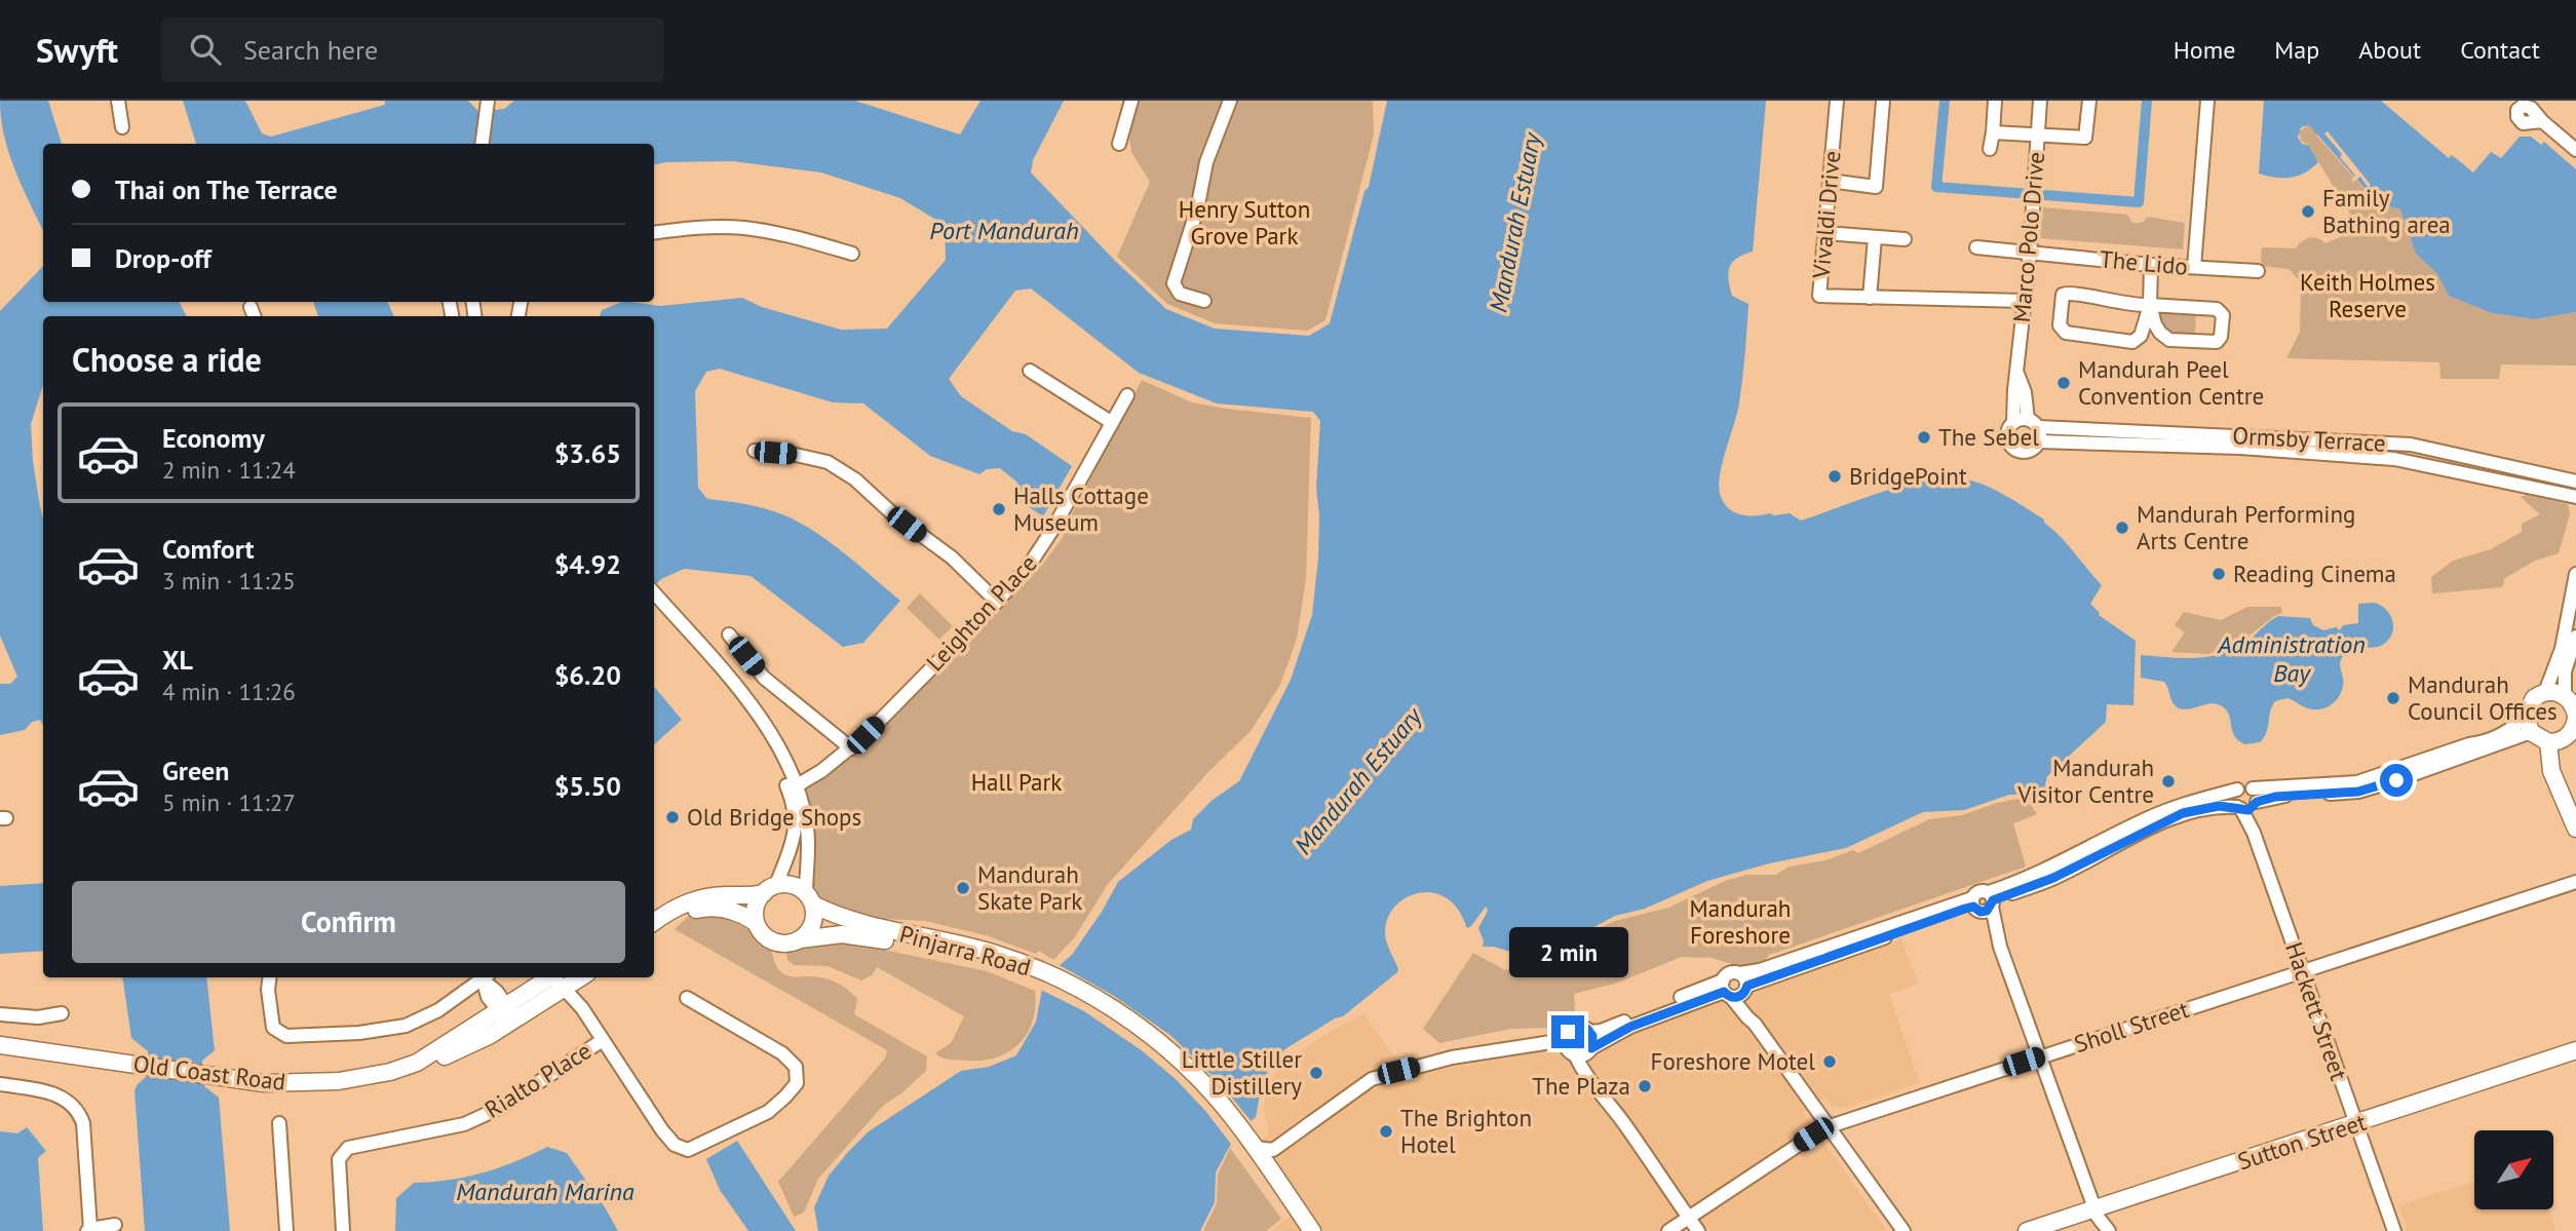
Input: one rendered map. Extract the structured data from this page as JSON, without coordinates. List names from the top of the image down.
{
  "streets": {
    "main road": ["Pinjarra Road", "Old Coast Road", "Sutton Street"],
    "street": [
      "Vivaldi Drive",
      "Marco Polo Drive",
      "The Lido",
      "Ormsby Terrace",
      "Leighton Place",
      "Hackett Street",
      "Sholl Street",
      "Rialto Place"
    ]
  },
  "crossings": [
    ["Vivaldi Drive", "Marco Polo Drive"],
    ["Marco Polo Drive", "The Lido"],
    ["Marco Polo Drive", "Ormsby Terrace"],
    ["Hackett Street", "Sholl Street"],
    ["Hackett Street", "Sutton Street"]
  ],
  "water": [
    "Mandurah Estuary",
    "Port Mandurah",
    "Administration Bay",
    "Mandurah Marina"
  ],
  "parks": [
    "Henry Sutton Grove Park",
    "Keith Holmes Reserve",
    "Hall Park",
    "Mandurah Foreshore"
  ],
  "places": [
    "Family Bathing area",
    "Mandurah Peel Convention Centre",
    "The Sebel",
    "BridgePoint",
    "Halls Cottage Museum",
    "Mandurah Performing Arts Centre",
    "Reading Cinema",
    "Mandurah Council Offices",
    "Mandurah Visitor Centre",
    "Old Bridge Shops",
    "Mandurah Skate Park",
    "Foreshore Motel",
    "Little Stiller Distillery",
    "The Plaza",
    "The Brighton Hotel"
  ],
  "north": "top right",
  "page": {
    "header": "Swyft",
    "search": "Search here",
    "nav": [
      "Home",
      "Map",
      "About",
      "Contact"
    ],
    "banner": ["Thai on The Terrace", "Drop-off"],
    "heading": "Choose a ride",
    "list": [
      {
        "name": "Economy",
        "note": "2 min · 11:24",
        "value": "$3.65"
      },
      {
        "name": "Comfort",
        "note": "3 min · 11:25",
        "value": "$4.92"
      },
      {
        "name": "XL",
        "note": "4 min · 11:26",
        "value": "$6.20"
      },
      {
        "name": "Green",
        "note": "5 min · 11:27",
        "value": "$5.50"
      }
    ],
    "buttons": "Confirm",
    "bubble": "2 min"
  }
}
